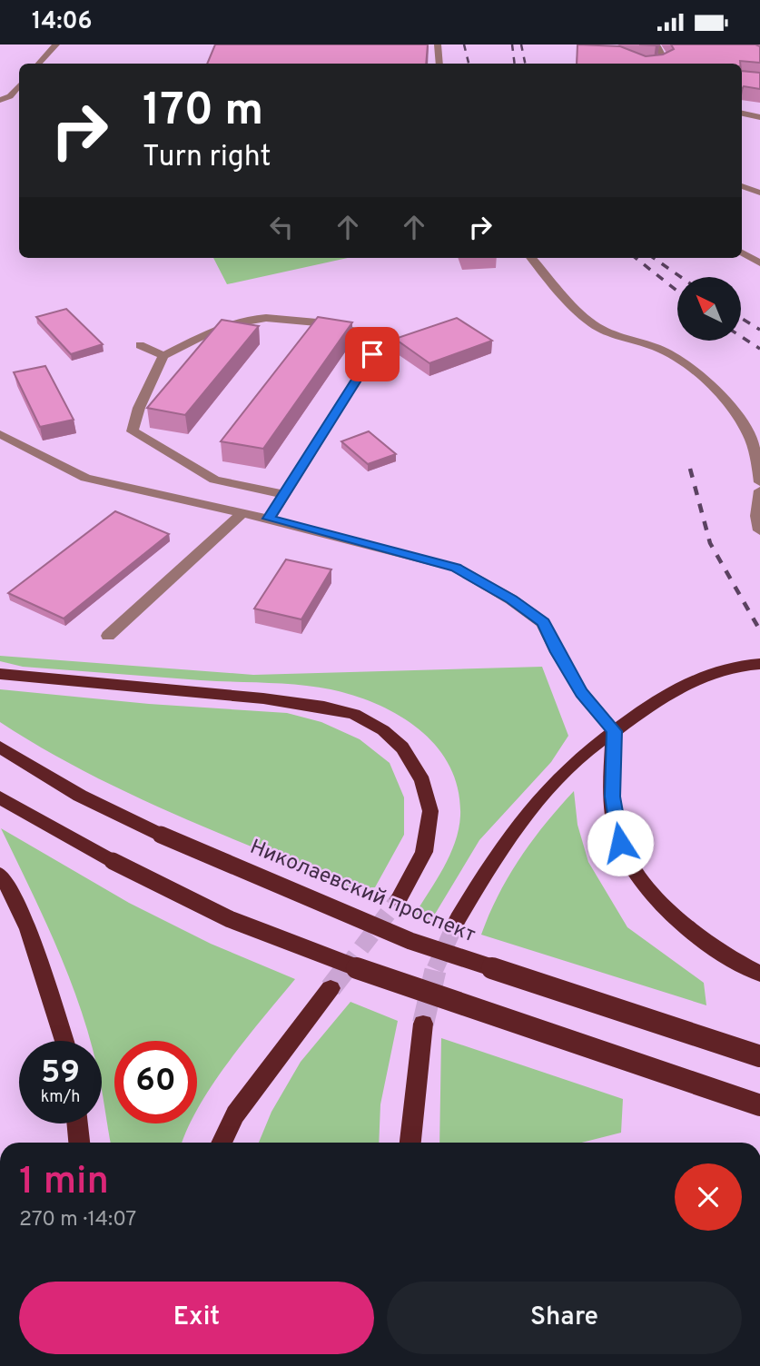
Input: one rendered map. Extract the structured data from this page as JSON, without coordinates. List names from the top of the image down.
{
  "streets": {
    "main road": ["Николаевский проспект"]
  },
  "north": "top left",
  "page": {
    "status": "14:06",
    "turn": ["170 m", "Turn right"],
    "speed": "59 km/h",
    "limit": "60",
    "heading": ["1 min", "270 m · 14:07"],
    "buttons": ["Exit", "Share"]
  }
}
